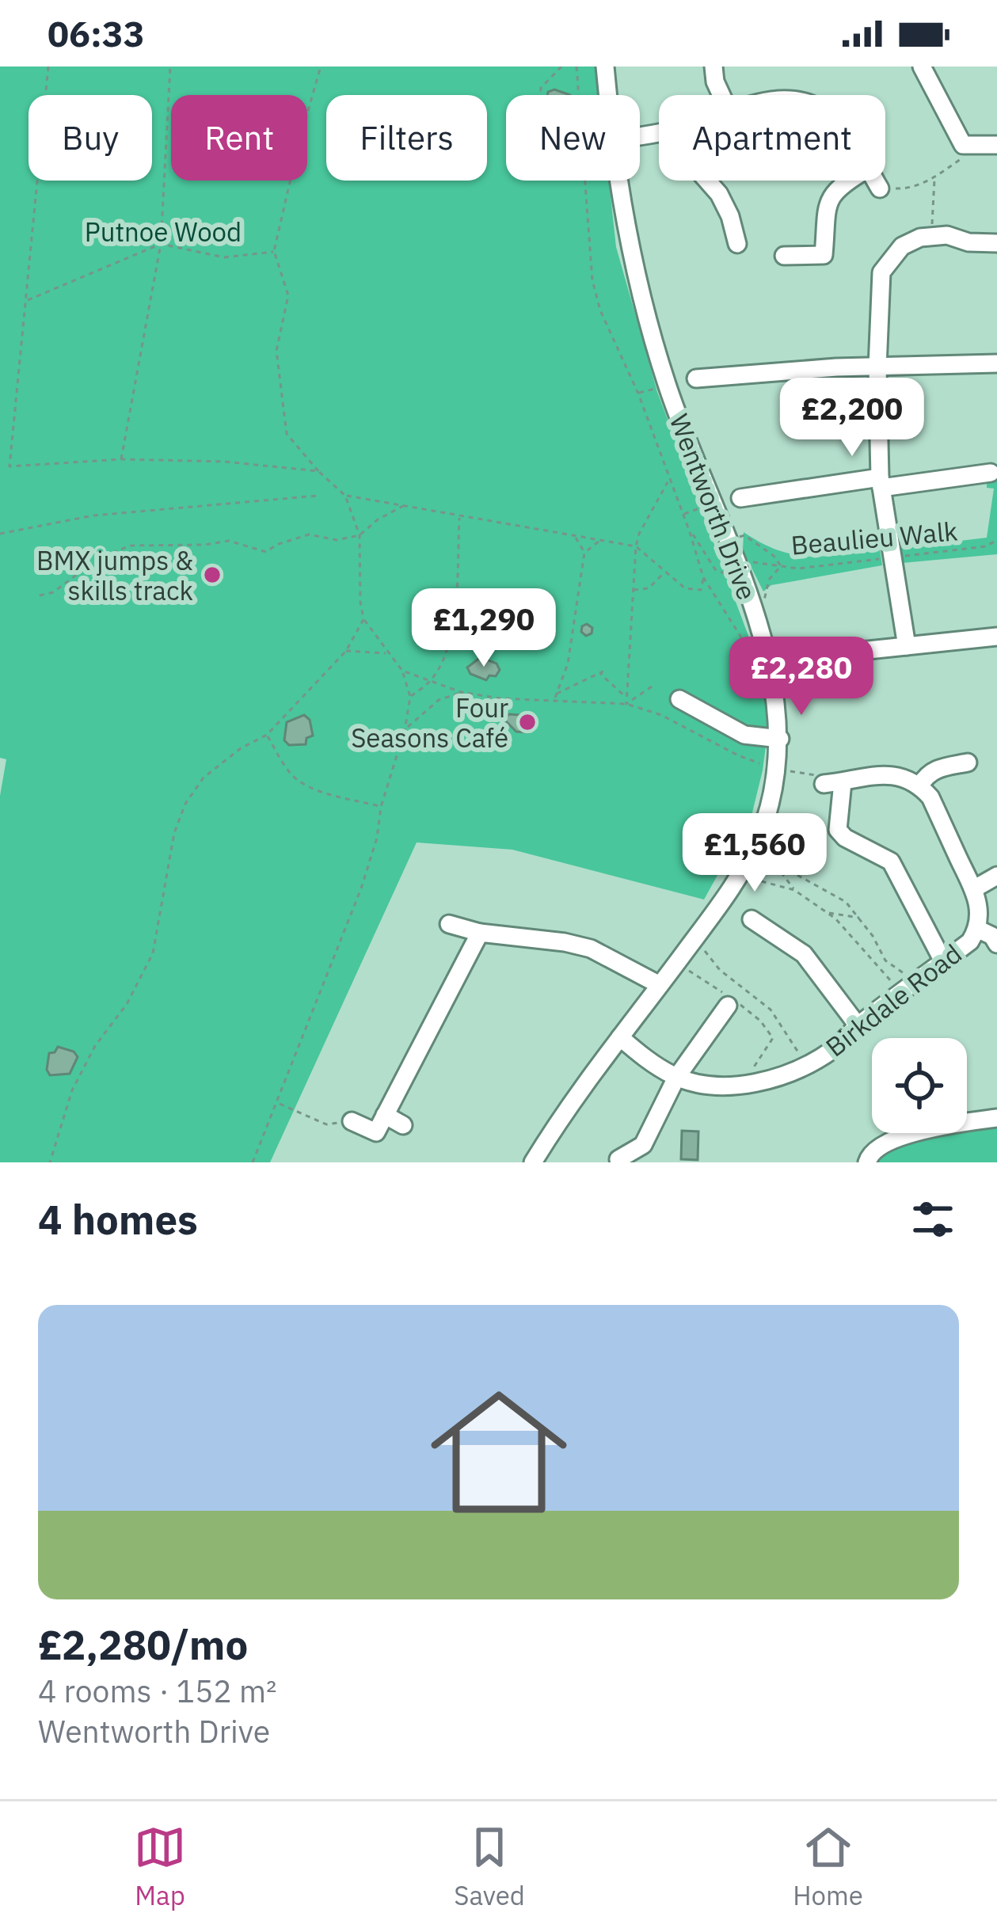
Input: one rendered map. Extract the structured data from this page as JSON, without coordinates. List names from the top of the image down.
{
  "streets": {
    "street": ["Wentworth Drive", "Birkdale Road"],
    "path": ["Beaulieu Walk"]
  },
  "crossings": [
    ["Wentworth Drive", "Birkdale Road"]
  ],
  "parks": ["Putnoe Wood"],
  "places": ["BMX jumps & skills track", "Four Seasons Café"],
  "page": {
    "status": "06:33",
    "chip": [
      "Buy",
      "Rent",
      "Filters",
      "New",
      "Apartment"
    ],
    "price": [
      "£2,200",
      "£1,290",
      "£2,280",
      "£1,560"
    ],
    "heading": "4 homes",
    "list": [
      {
        "name": "£2,280/mo",
        "note": "4 rooms · 152 m² · Wentworth Drive"
      }
    ],
    "tabs": ["Map", "Saved", "Home"]
  }
}
